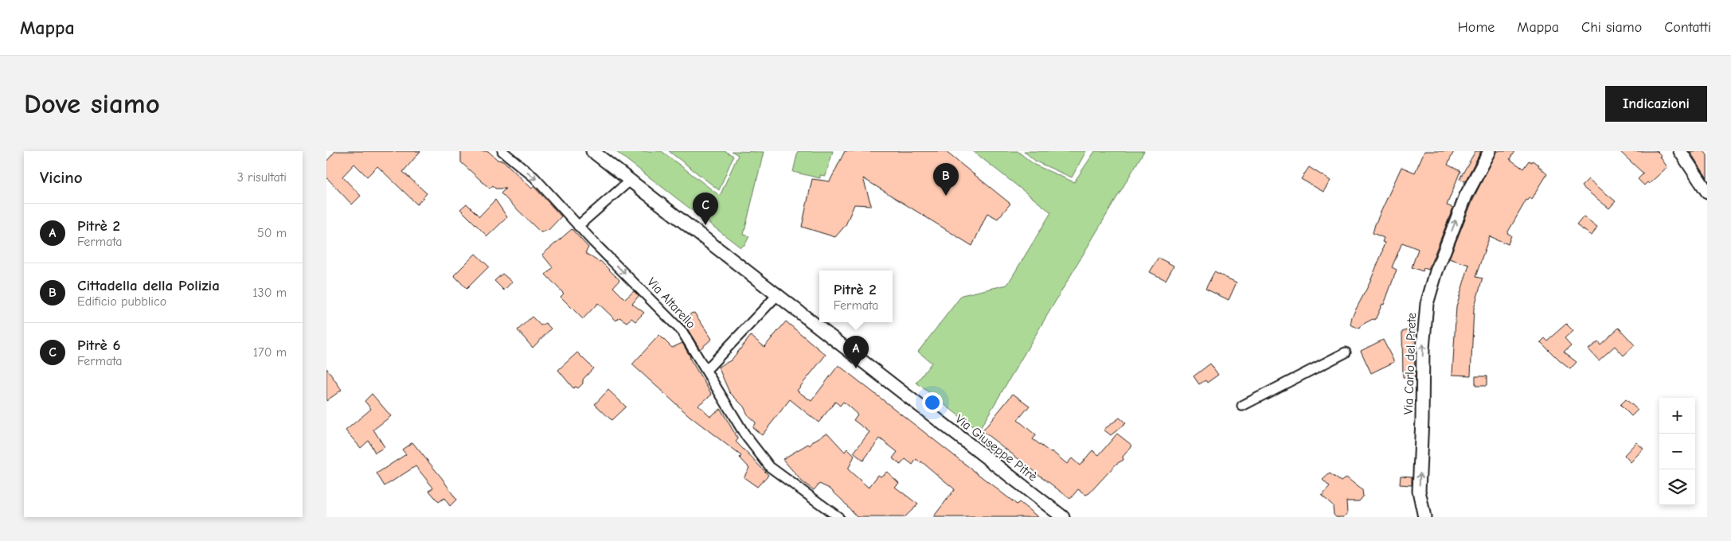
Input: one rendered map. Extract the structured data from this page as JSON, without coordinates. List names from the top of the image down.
{
  "streets": {
    "street": ["Via Altarello", "Via Carlo del Prete", "Via Giuseppe Pitrè"]
  },
  "one_way": ["Via Altarello", "Via Carlo del Prete"],
  "page": {
    "header": "Mappa",
    "nav": [
      "Home",
      "Mappa",
      "Chi siamo",
      "Contatti"
    ],
    "buttons": "Indicazioni",
    "title": "Dove siamo",
    "heading": ["Vicino", "3 risultati"],
    "pins": ["B", "C", "A"],
    "list": [
      {
        "mark": "A",
        "name": "Pitrè 2",
        "note": "Fermata",
        "value": "50 m"
      },
      {
        "mark": "B",
        "name": "Cittadella della Polizia",
        "note": "Edificio pubblico",
        "value": "130 m"
      },
      {
        "mark": "C",
        "name": "Pitrè 6",
        "note": "Fermata",
        "value": "170 m"
      }
    ],
    "popup": ["Pitrè 2", "Fermata"],
    "map_buttons": ["+", "−"]
  }
}
